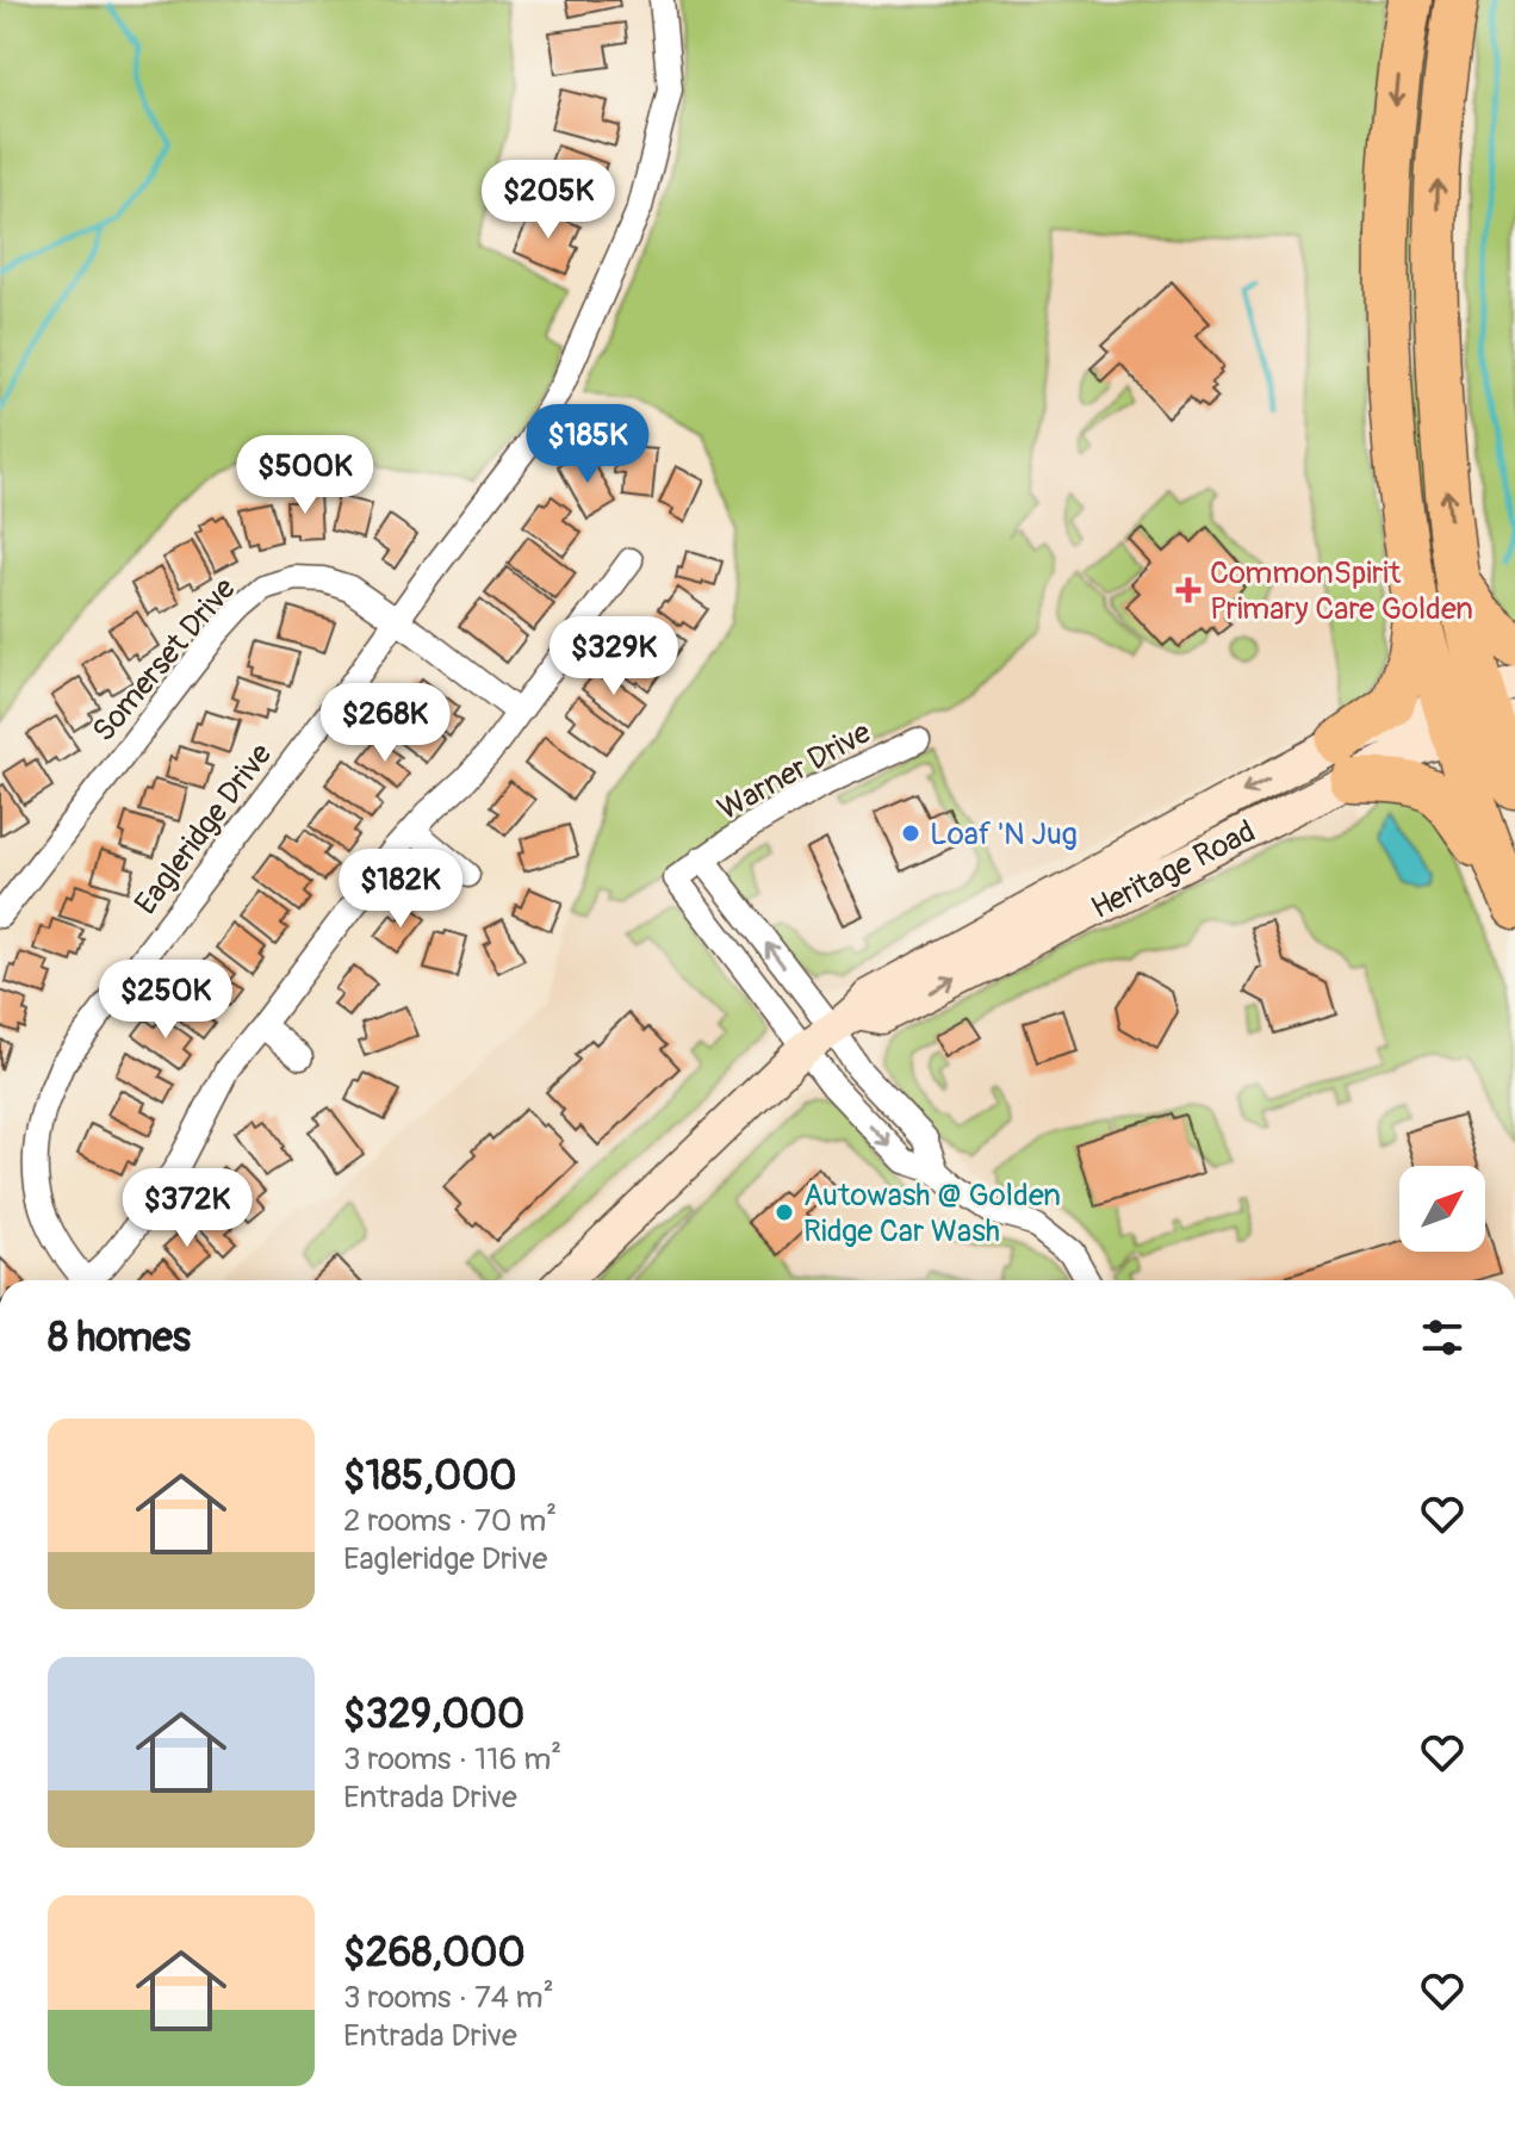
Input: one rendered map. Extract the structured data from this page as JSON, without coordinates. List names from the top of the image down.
{
  "streets": {
    "main road": ["Heritage Road"],
    "street": ["Somerset Drive", "Warner Drive", "Eagleridge Drive"]
  },
  "crossings": [
    ["Somerset Drive", "Eagleridge Drive"],
    ["Warner Drive", "Heritage Road"]
  ],
  "places": {
    "health": ["CommonSpirit Primary Care Golden"],
    "other": ["Loaf 'N Jug", "Autowash @ Golden Ridge Car Wash"]
  },
  "north": "top right",
  "page": {
    "price": [
      "$205K",
      "$185K",
      "$500K",
      "$329K",
      "$268K",
      "$182K",
      "$250K",
      "$372K"
    ],
    "heading": "8 homes",
    "list": [
      {
        "name": "$185,000",
        "note": "2 rooms · 70 m² · Eagleridge Drive"
      },
      {
        "name": "$329,000",
        "note": "3 rooms · 116 m² · Entrada Drive"
      },
      {
        "name": "$268,000",
        "note": "3 rooms · 74 m² · Entrada Drive"
      }
    ]
  }
}
